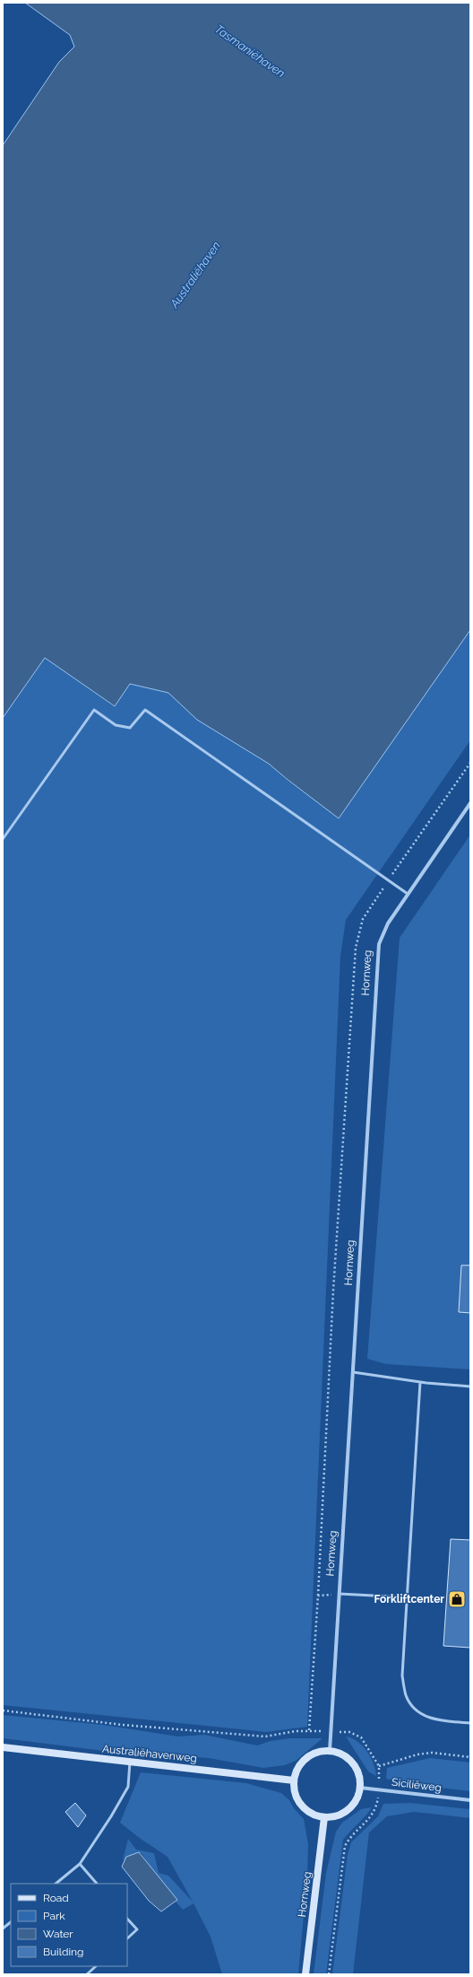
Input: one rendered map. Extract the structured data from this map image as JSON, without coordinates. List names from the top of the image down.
{
  "streets": {
    "street": ["Hornweg", "Australiëhavenweg", "Siciliëweg"]
  },
  "crossings": [
    ["Hornweg", "Australiëhavenweg"],
    ["Hornweg", "Siciliëweg"],
    ["Australiëhavenweg", "Siciliëweg"]
  ],
  "water": ["Tasmaniëhaven", "Australiëhaven"],
  "places": {
    "shop": ["Forkliftcenter"]
  },
  "legend": [
    "Road",
    "Park",
    "Water",
    "Building"
  ]
}
